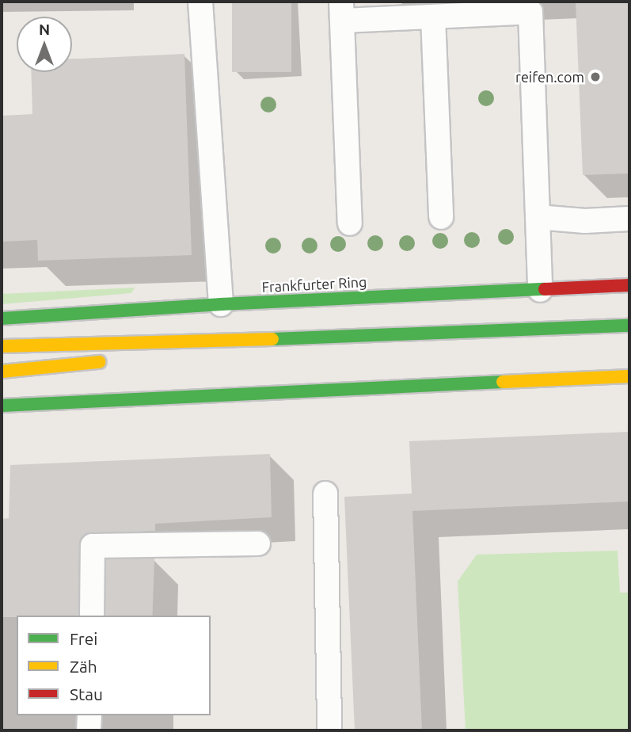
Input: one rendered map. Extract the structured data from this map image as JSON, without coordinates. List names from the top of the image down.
{
  "streets": {
    "main road": ["Frankfurter Ring"]
  },
  "places": ["reifen.com"],
  "legend": ["Frei", "Zäh", "Stau"],
  "north": "top"
}
